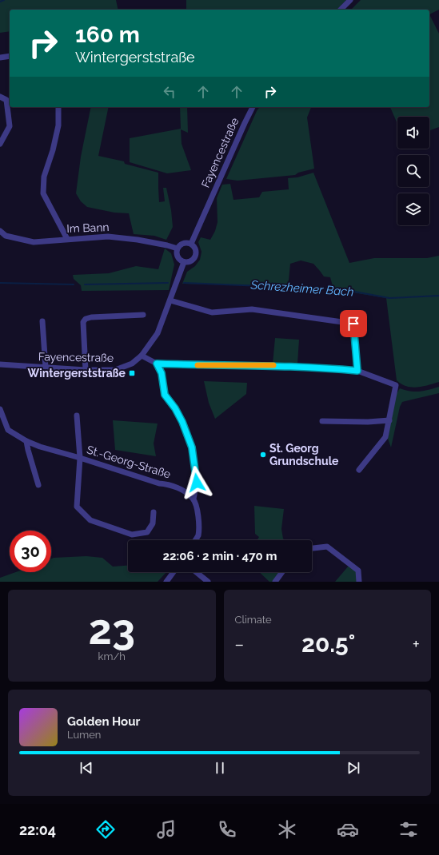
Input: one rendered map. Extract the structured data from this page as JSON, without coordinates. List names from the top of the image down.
{
  "streets": {
    "street": ["Fayencestraße", "Im Bann", "St.-Georg-Straße"]
  },
  "crossings": [
    ["Fayencestraße", "Im Bann"]
  ],
  "water": ["Schrezheimer Bach"],
  "places": {
    "transit": ["Wintergerststraße"],
    "other": ["St. Georg Grundschule"]
  },
  "page": {
    "turn": ["160 m", "Wintergerststraße"],
    "limit": "30",
    "trip": "22:06 · 2 min · 470 m",
    "tile": [
      ["23", "km/h"],
      "Climate"
    ],
    "heat": ["−", "20.5°", "+"],
    "song": ["Golden Hour", "Lumen"],
    "tabs": "22:04"
  }
}
